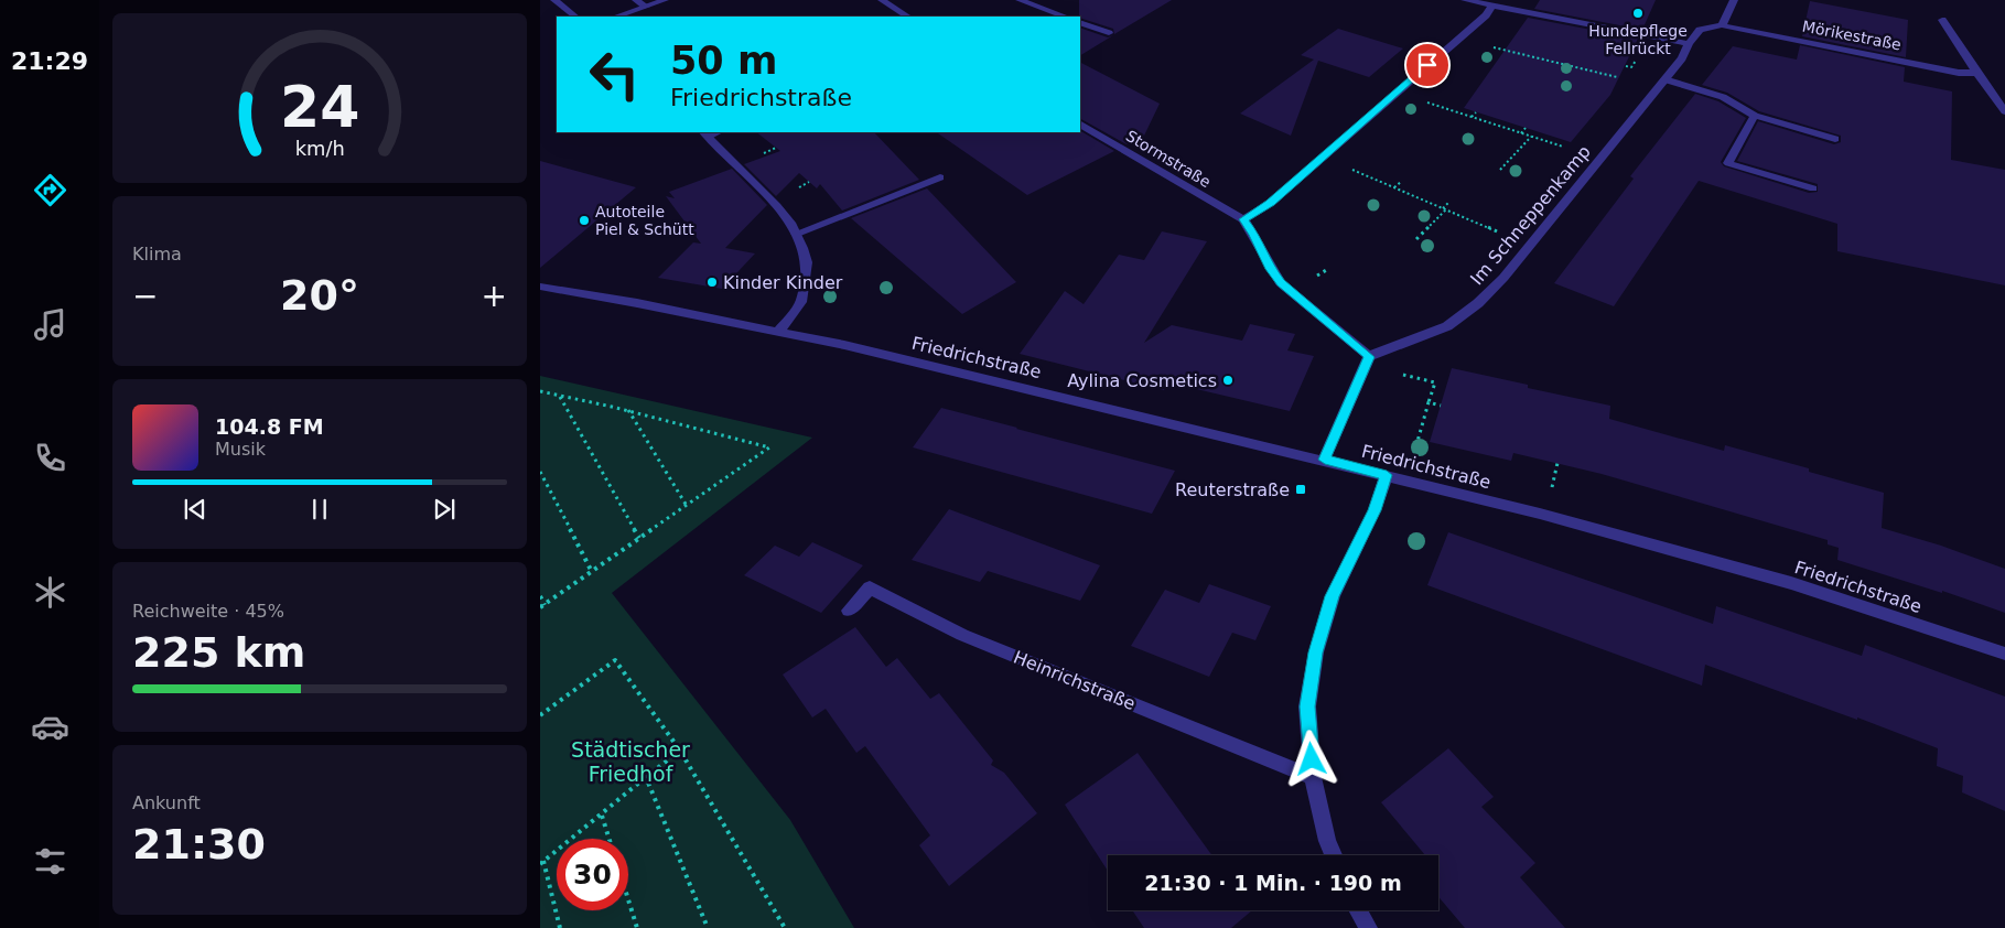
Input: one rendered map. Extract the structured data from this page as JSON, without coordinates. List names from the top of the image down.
{
  "streets": {
    "street": [
      "Mörikestraße",
      "Stormstraße",
      "Im Schneppenkamp",
      "Friedrichstraße",
      "Heinrichstraße"
    ]
  },
  "crossings": [
    ["Mörikestraße", "Im Schneppenkamp"]
  ],
  "parks": ["Städtischer Friedhof"],
  "places": {
    "other": [
      "Hundepflege Fellrückt",
      "Autoteile Piel & Schütt",
      "Kinder Kinder",
      "Aylina Cosmetics"
    ],
    "transit": ["Reuterstraße"]
  },
  "page": {
    "tabs": "21:29",
    "turn": ["50 m", "Friedrichstraße"],
    "tile": [
      "Klima",
      ["Reichweite · 45%", "225 km"],
      ["Ankunft", "21:30"]
    ],
    "heat": ["−", "20°", "+"],
    "song": ["104.8 FM", "Musik"],
    "limit": "30",
    "trip": "21:30 · 1 Min. · 190 m",
    "gauge": ["24", "km/h"]
  }
}
